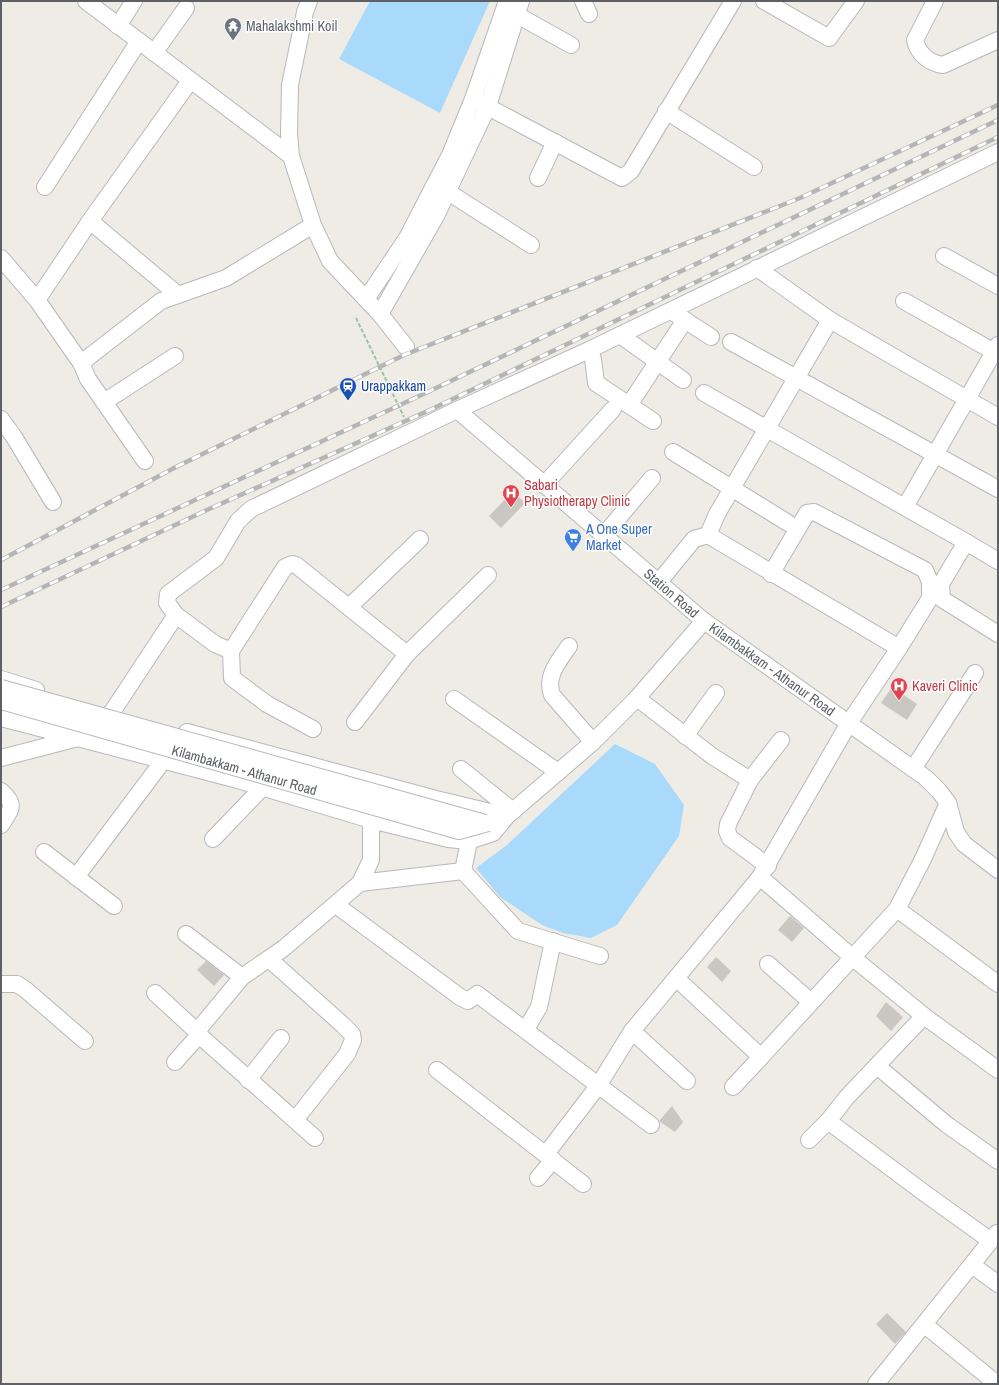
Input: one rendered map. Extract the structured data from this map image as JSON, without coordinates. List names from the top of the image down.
{
  "streets": {
    "street": ["Station Road", "Kilambakkam - Athanur Road"]
  },
  "crossings": [
    ["Station Road", "Kilambakkam - Athanur Road"]
  ],
  "places": {
    "temple": ["Mahalakshmi Koil"],
    "station": ["Urappakkam"],
    "hospital": ["Sabari Physiotherapy Clinic", "Kaveri Clinic"],
    "supermarket": ["A One Super Market"]
  }
}
